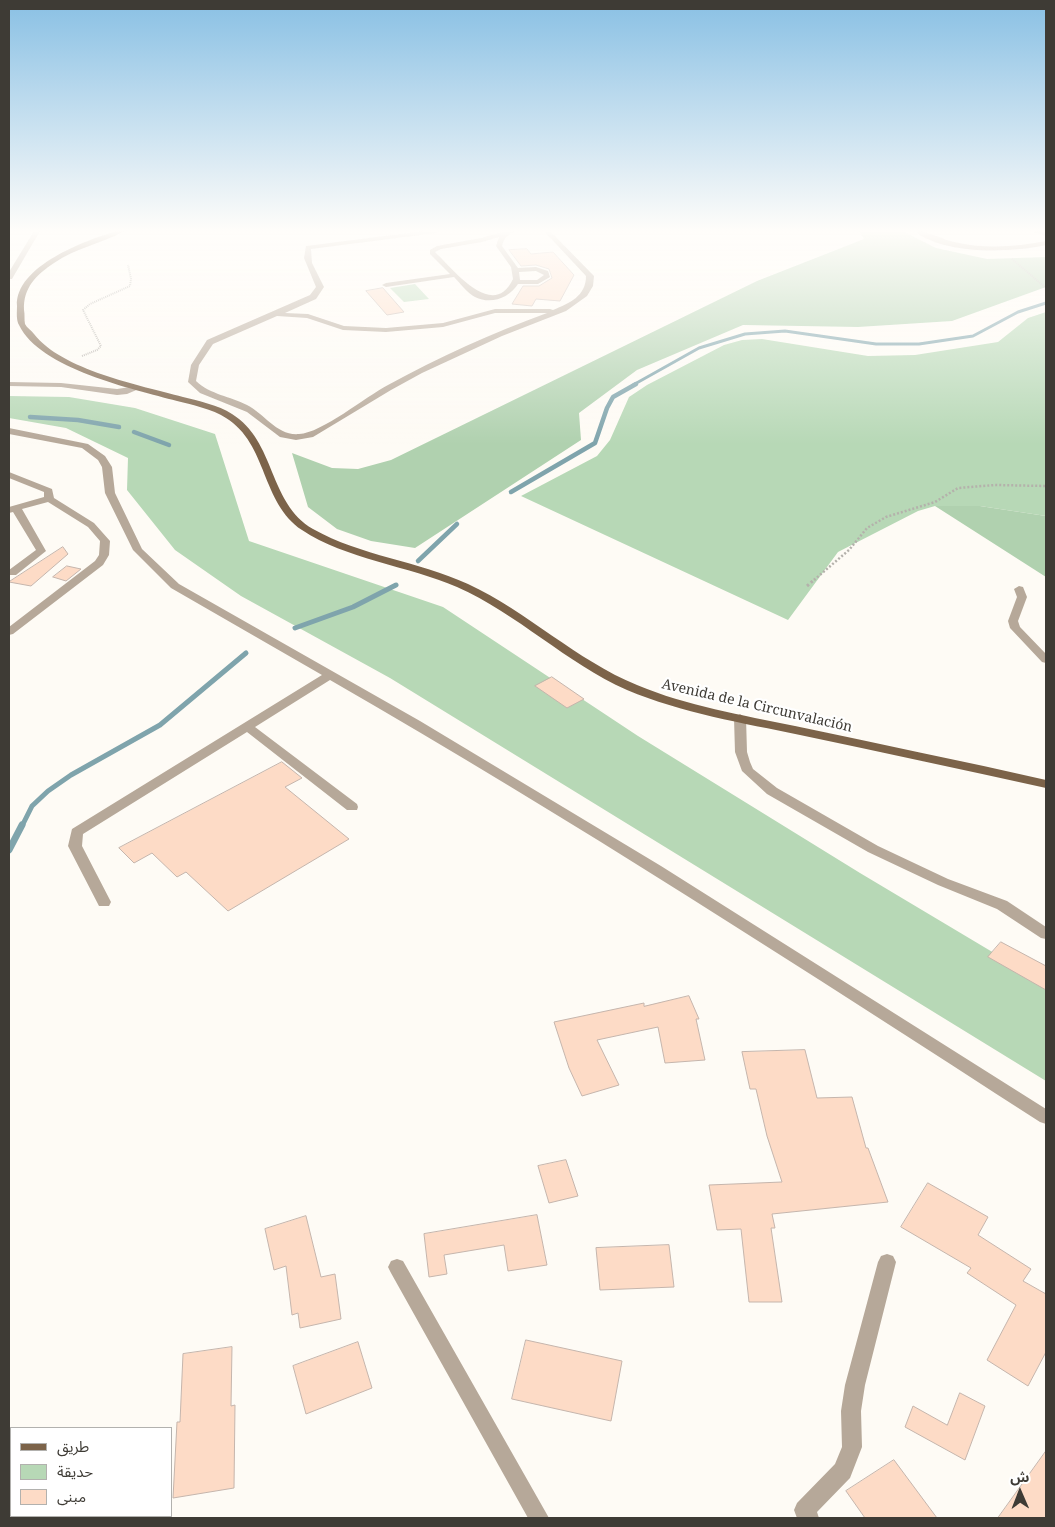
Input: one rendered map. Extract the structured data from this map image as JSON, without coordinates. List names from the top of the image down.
{
  "streets": {
    "main road": ["Avenida de la Circunvalación"]
  },
  "legend": ["طريق", "حديقة", "مبنى"],
  "north": "top"
}
